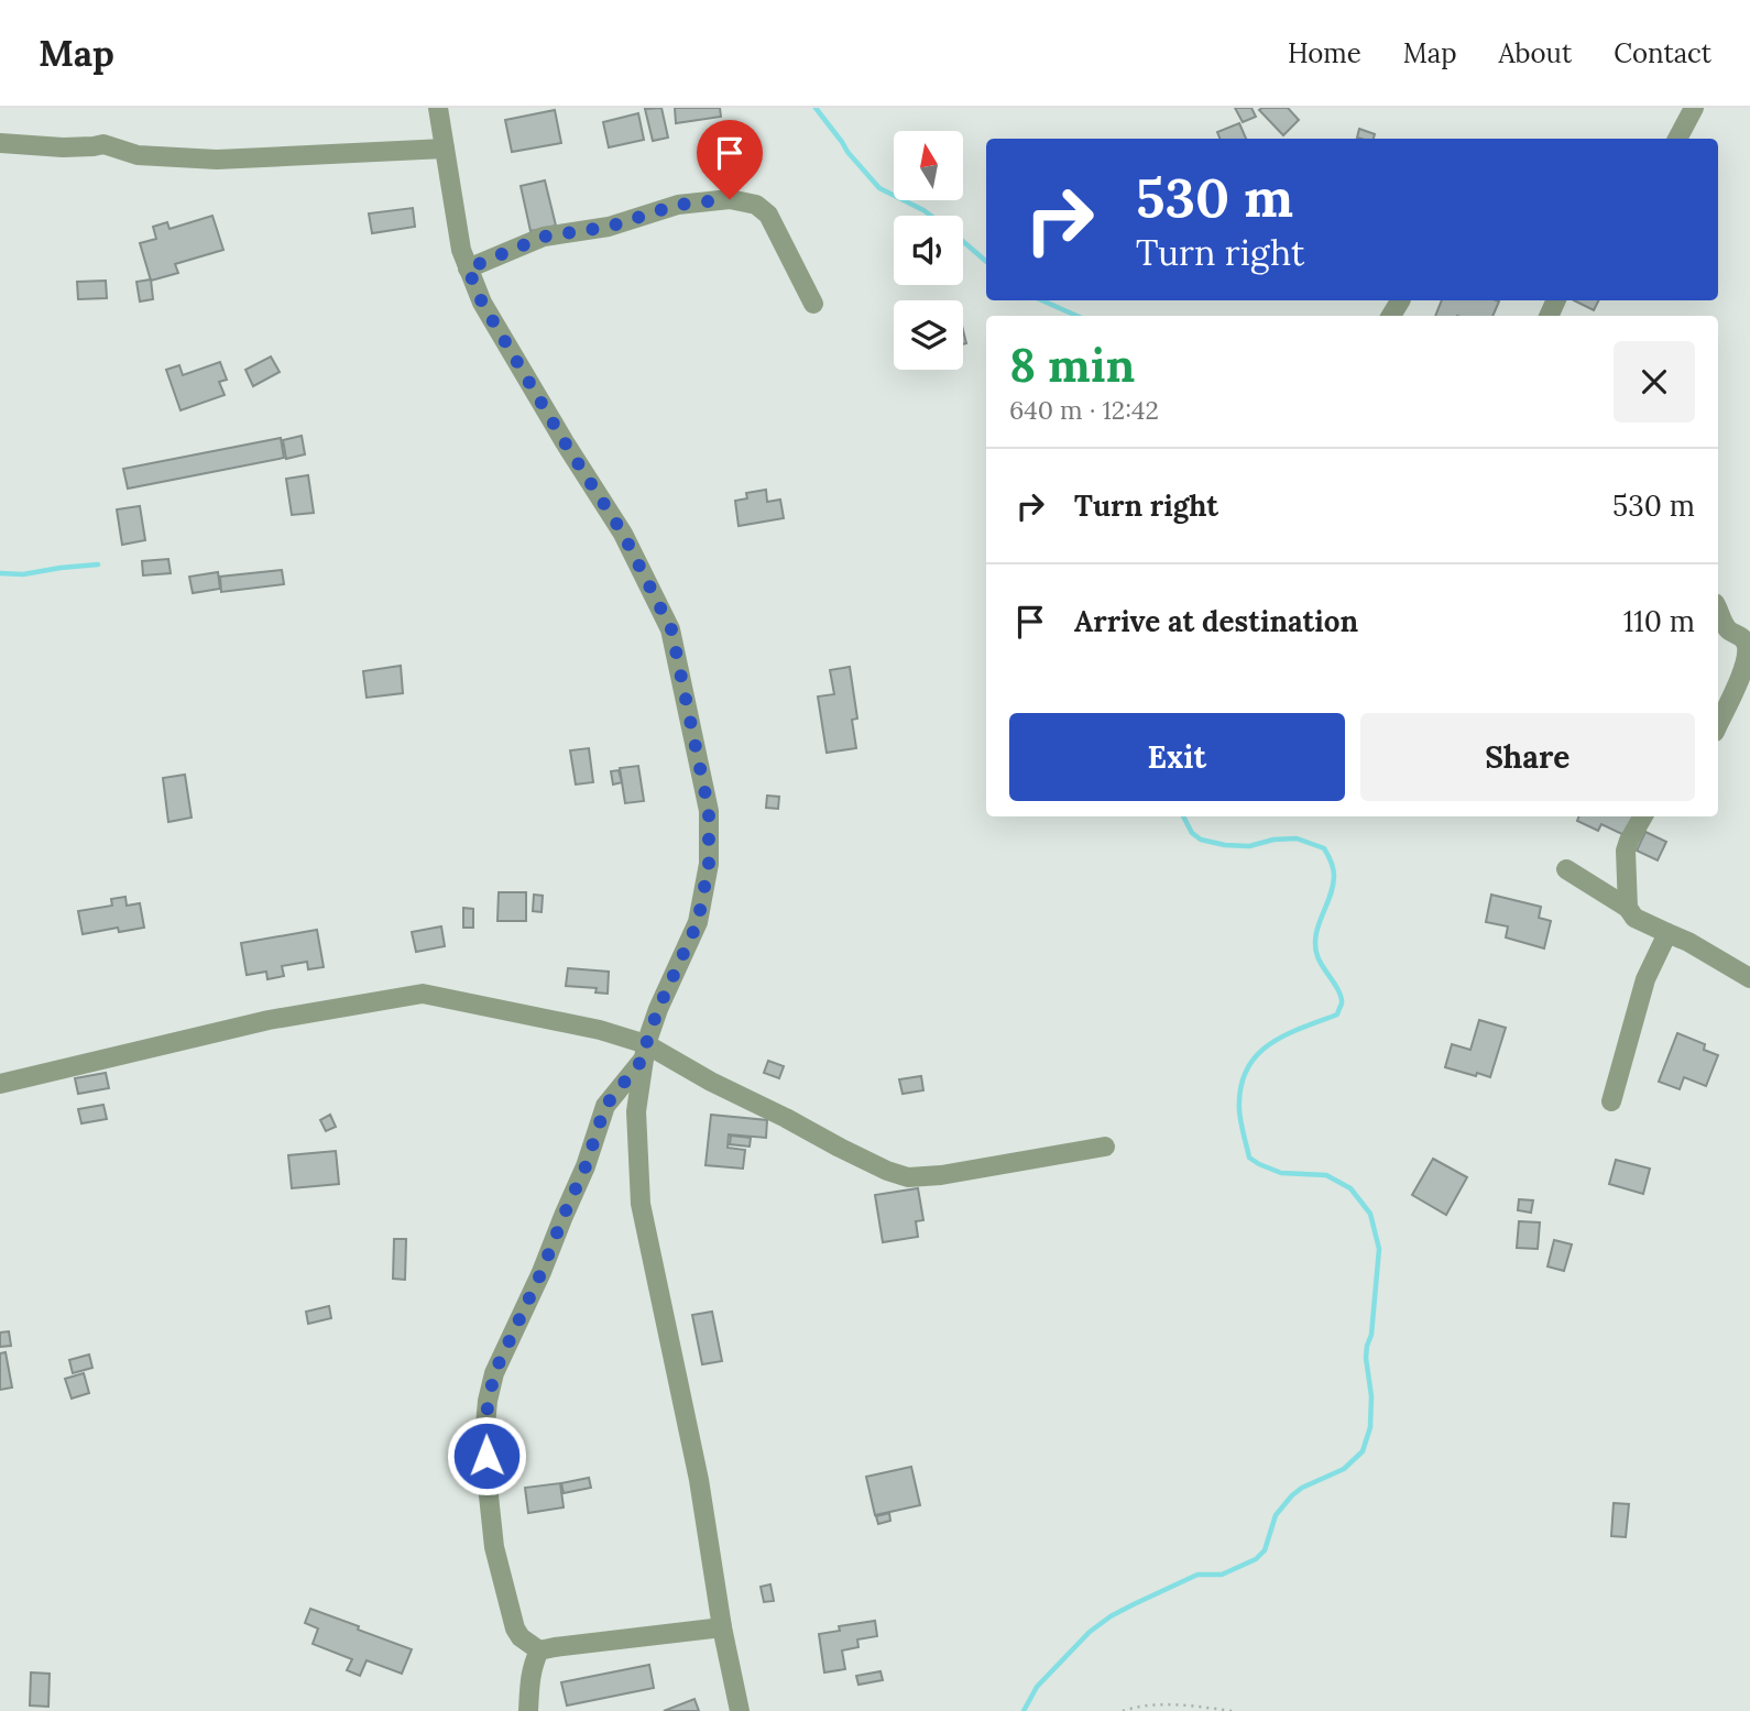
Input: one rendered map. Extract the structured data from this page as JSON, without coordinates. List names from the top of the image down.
{
  "north": "top",
  "page": {
    "header": "Map",
    "nav": [
      "Home",
      "Map",
      "About",
      "Contact"
    ],
    "turn": ["530 m", "Turn right"],
    "heading": ["8 min", "640 m · 12:42"],
    "list": [
      {
        "name": "Turn right",
        "value": "530 m"
      },
      {
        "name": "Arrive at destination",
        "value": "110 m"
      }
    ],
    "buttons": ["Exit", "Share"]
  }
}
